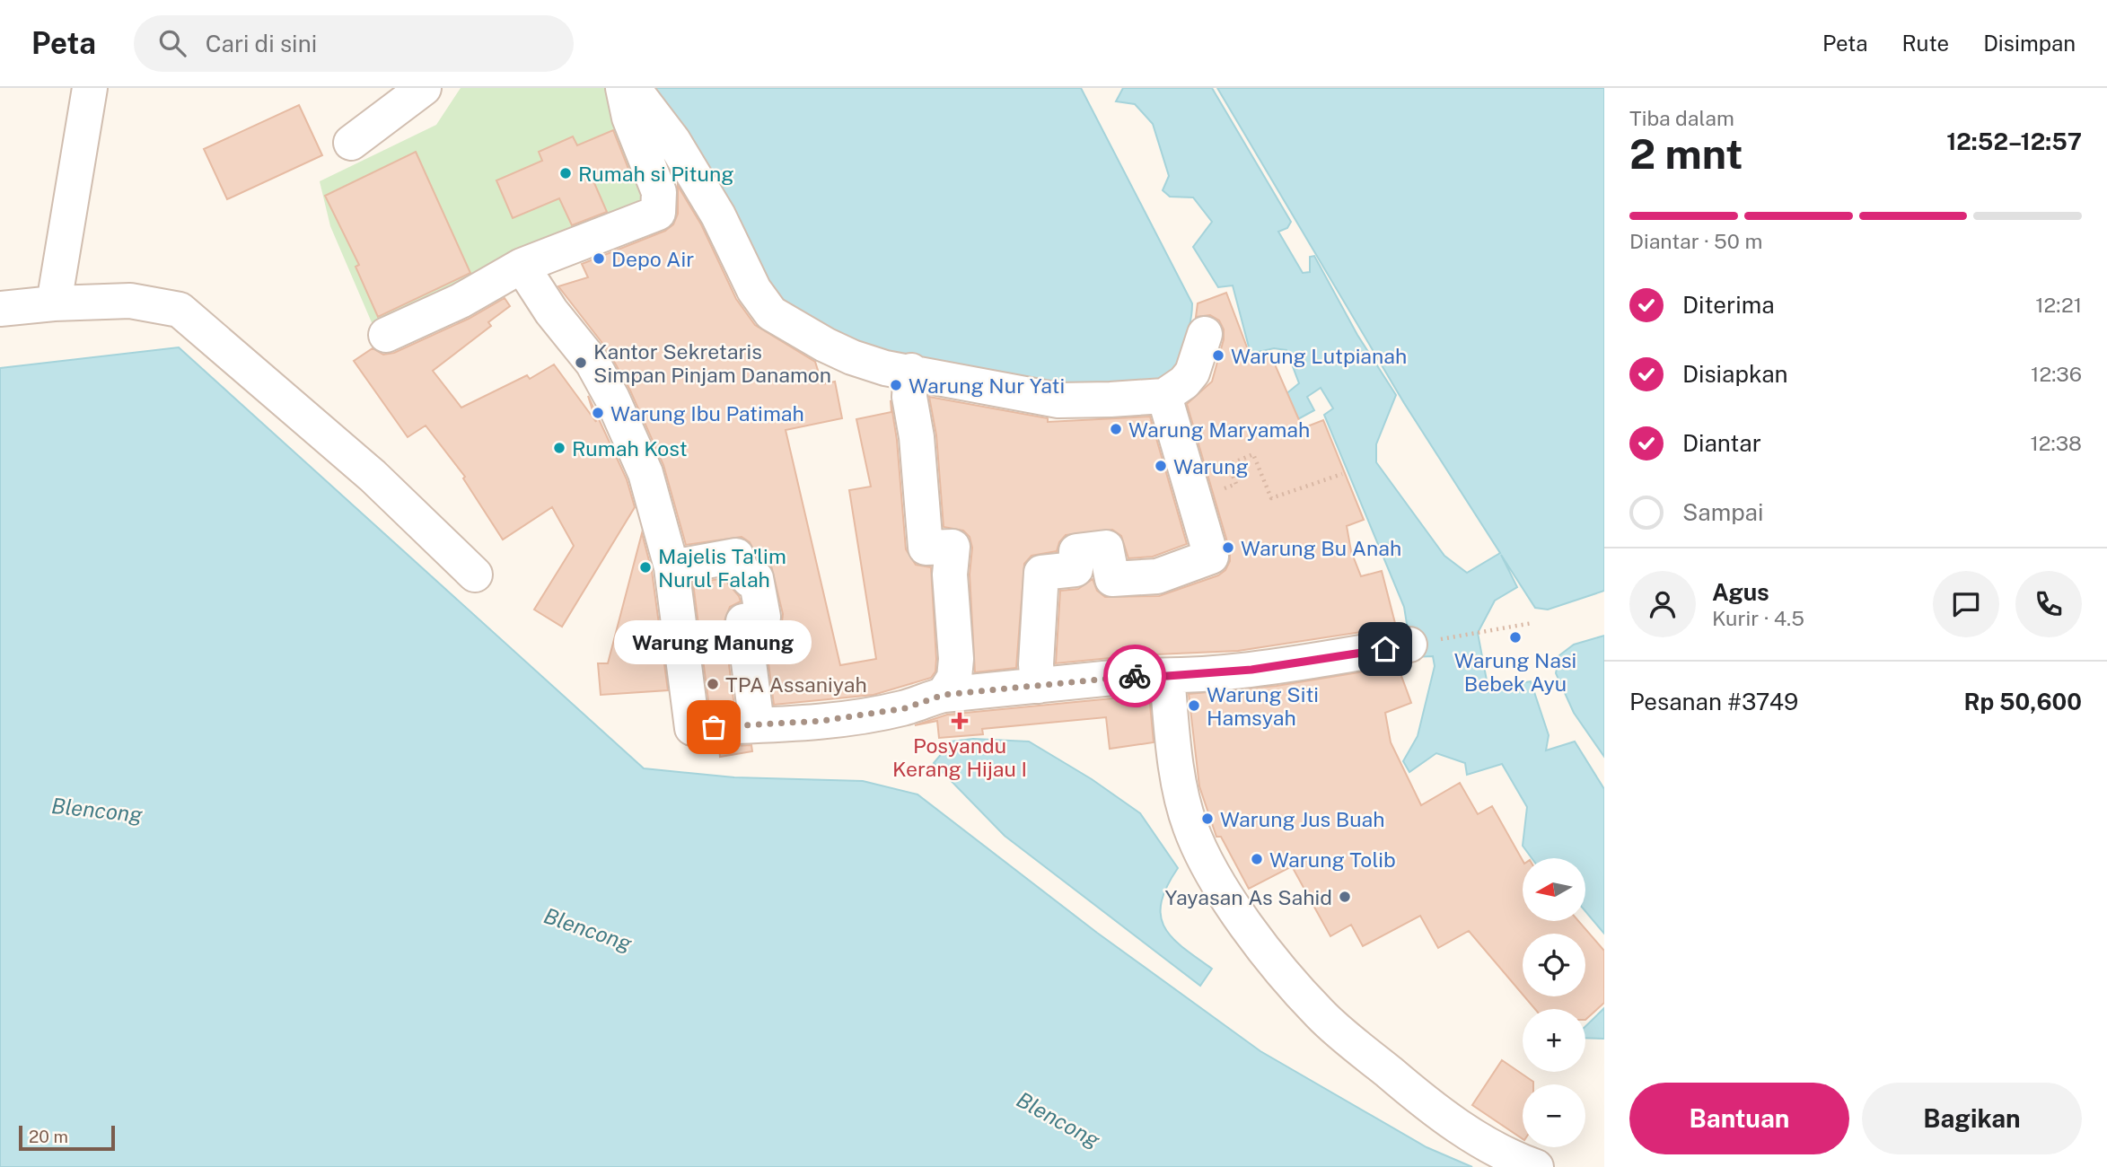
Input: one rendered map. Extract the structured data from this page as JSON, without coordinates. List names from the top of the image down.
{
  "water": ["Blencong"],
  "places": {
    "other": [
      "Rumah si Pitung",
      "Depo Air",
      "Warung Lutpianah",
      "Kantor Sekretaris Simpan Pinjam Danamon",
      "Warung Nur Yati",
      "Warung Ibu Patimah",
      "Warung Maryamah",
      "Rumah Kost",
      "Warung",
      "Warung Bu Anah",
      "Majelis Ta'lim Nurul Falah",
      "Warung Nasi Bebek Ayu",
      "TPA Assaniyah",
      "Warung Siti Hamsyah",
      "Warung Manung",
      "Warung Jus Buah",
      "Warung Tolib",
      "Yayasan As Sahid"
    ],
    "health": ["Posyandu Kerang Hijau I"]
  },
  "scale_bar": "20 m",
  "north": "left",
  "page": {
    "header": "Peta",
    "search": "Cari di sini",
    "nav": ["Peta", "Rute", "Disimpan"],
    "heading": ["2 mnt", "Tiba dalam", "12:52–12:57"],
    "panel": [
      "Agus",
      "Kurir · 4.5",
      "Pesanan #3749",
      "Rp 50,600"
    ],
    "bar": "Diantar · 50 m",
    "list": [
      ["Diterima", "12:21"],
      ["Disiapkan", "12:36"],
      ["Diantar", "12:38"],
      "Sampai"
    ],
    "bubble": "Warung Manung",
    "map_buttons": ["+", "−"],
    "buttons": ["Bantuan", "Bagikan"],
    "scale": "20 m"
  }
}
